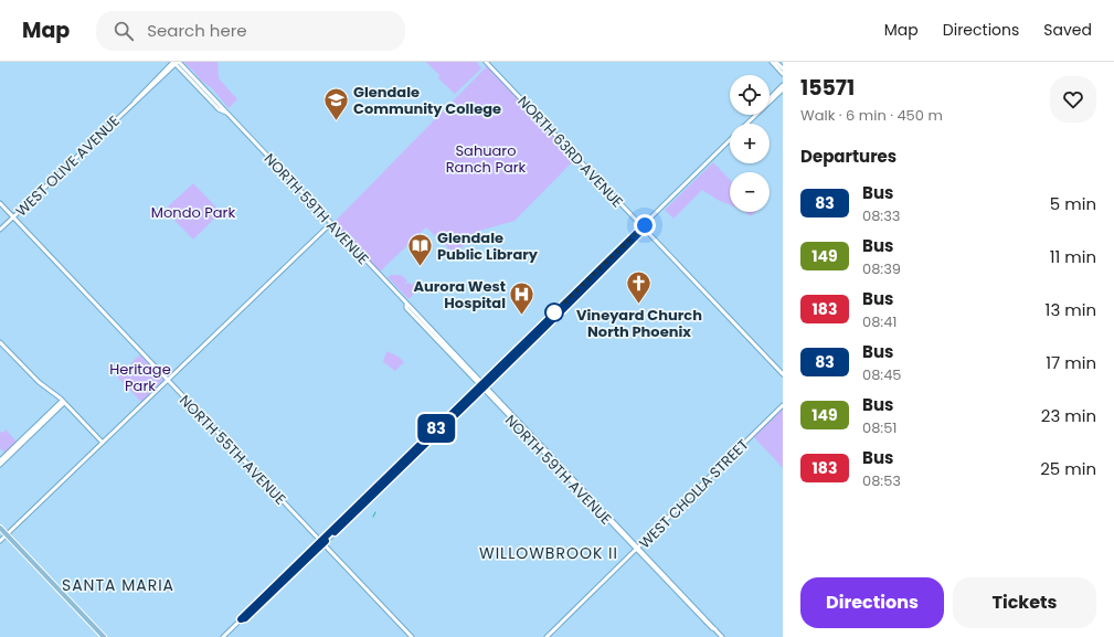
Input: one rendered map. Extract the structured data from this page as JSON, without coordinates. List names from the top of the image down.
{
  "streets": {
    "main road": [
      "NORTH 63RD AVENUE",
      "WEST OLIVE AVENUE",
      "NORTH 59TH AVENUE",
      "NORTH 55TH AVENUE",
      "WEST CHOLLA STREET"
    ]
  },
  "crossings": [
    ["WEST OLIVE AVENUE", "NORTH 59TH AVENUE"],
    ["WEST OLIVE AVENUE", "NORTH 55TH AVENUE"],
    ["NORTH 59TH AVENUE", "WEST CHOLLA STREET"]
  ],
  "districts": ["WILLOWBROOK II", "SANTA MARIA"],
  "parks": ["Sahuaro Ranch Park", "Mondo Park", "Heritage Park"],
  "places": {
    "school or university": ["Glendale Community College"],
    "library": ["Glendale Public Library"],
    "church": ["Vineyard Church North Phoenix"],
    "hospital": ["Aurora West Hospital"]
  },
  "lines": ["bus line 83"],
  "page": {
    "header": "Map",
    "search": "Search here",
    "nav": ["Map", "Directions", "Saved"],
    "on_map": "83",
    "heading": [
      ["15571", "Walk · 6 min · 450 m"],
      "Departures"
    ],
    "map_buttons": ["+", "−"],
    "list": [
      {
        "mark": "83",
        "name": "Bus",
        "note": "08:33",
        "value": "5 min"
      },
      {
        "mark": "149",
        "name": "Bus",
        "note": "08:39",
        "value": "11 min"
      },
      {
        "mark": "183",
        "name": "Bus",
        "note": "08:41",
        "value": "13 min"
      },
      {
        "mark": "83",
        "name": "Bus",
        "note": "08:45",
        "value": "17 min"
      },
      {
        "mark": "149",
        "name": "Bus",
        "note": "08:51",
        "value": "23 min"
      },
      {
        "mark": "183",
        "name": "Bus",
        "note": "08:53",
        "value": "25 min"
      }
    ],
    "buttons": ["Directions", "Tickets"]
  }
}
